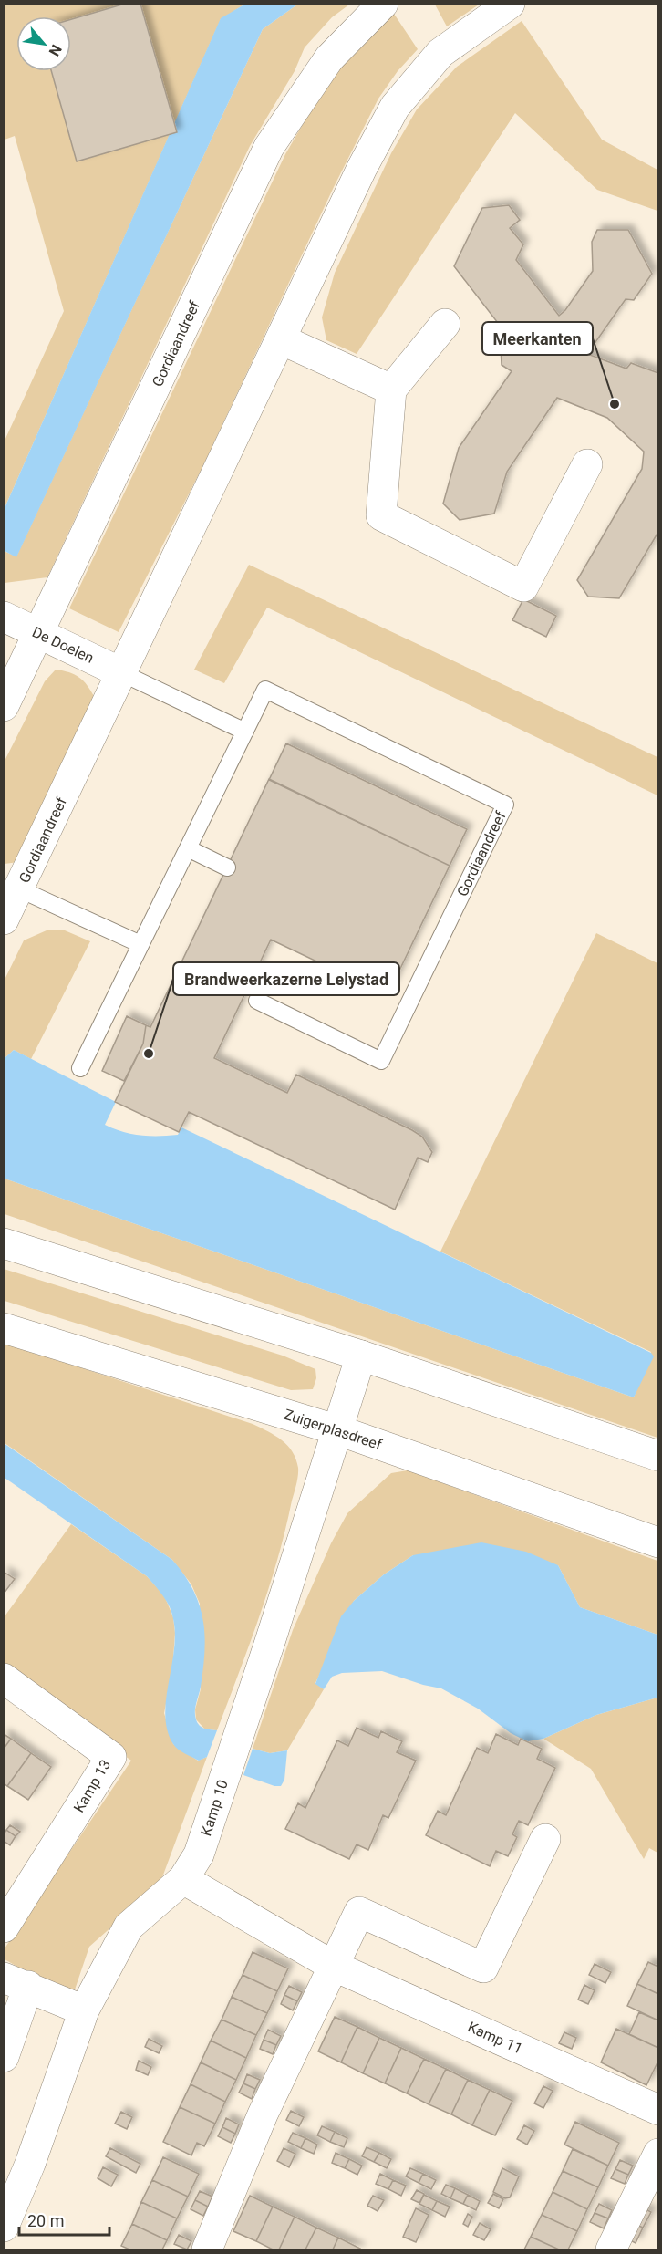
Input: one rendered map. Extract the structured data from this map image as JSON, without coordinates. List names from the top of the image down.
{
  "streets": {
    "street": [
      "Gordiaandreef",
      "De Doelen",
      "Zuigerplasdreef",
      "Kamp 13",
      "Kamp 10",
      "Kamp 11"
    ]
  },
  "crossings": [
    ["Gordiaandreef", "De Doelen"],
    ["Zuigerplasdreef", "Kamp 10"],
    ["Kamp 10", "Kamp 11"]
  ],
  "places": ["Meerkanten", "Brandweerkazerne Lelystad"],
  "scale_bar": "20 m",
  "north": "bottom right"
}
